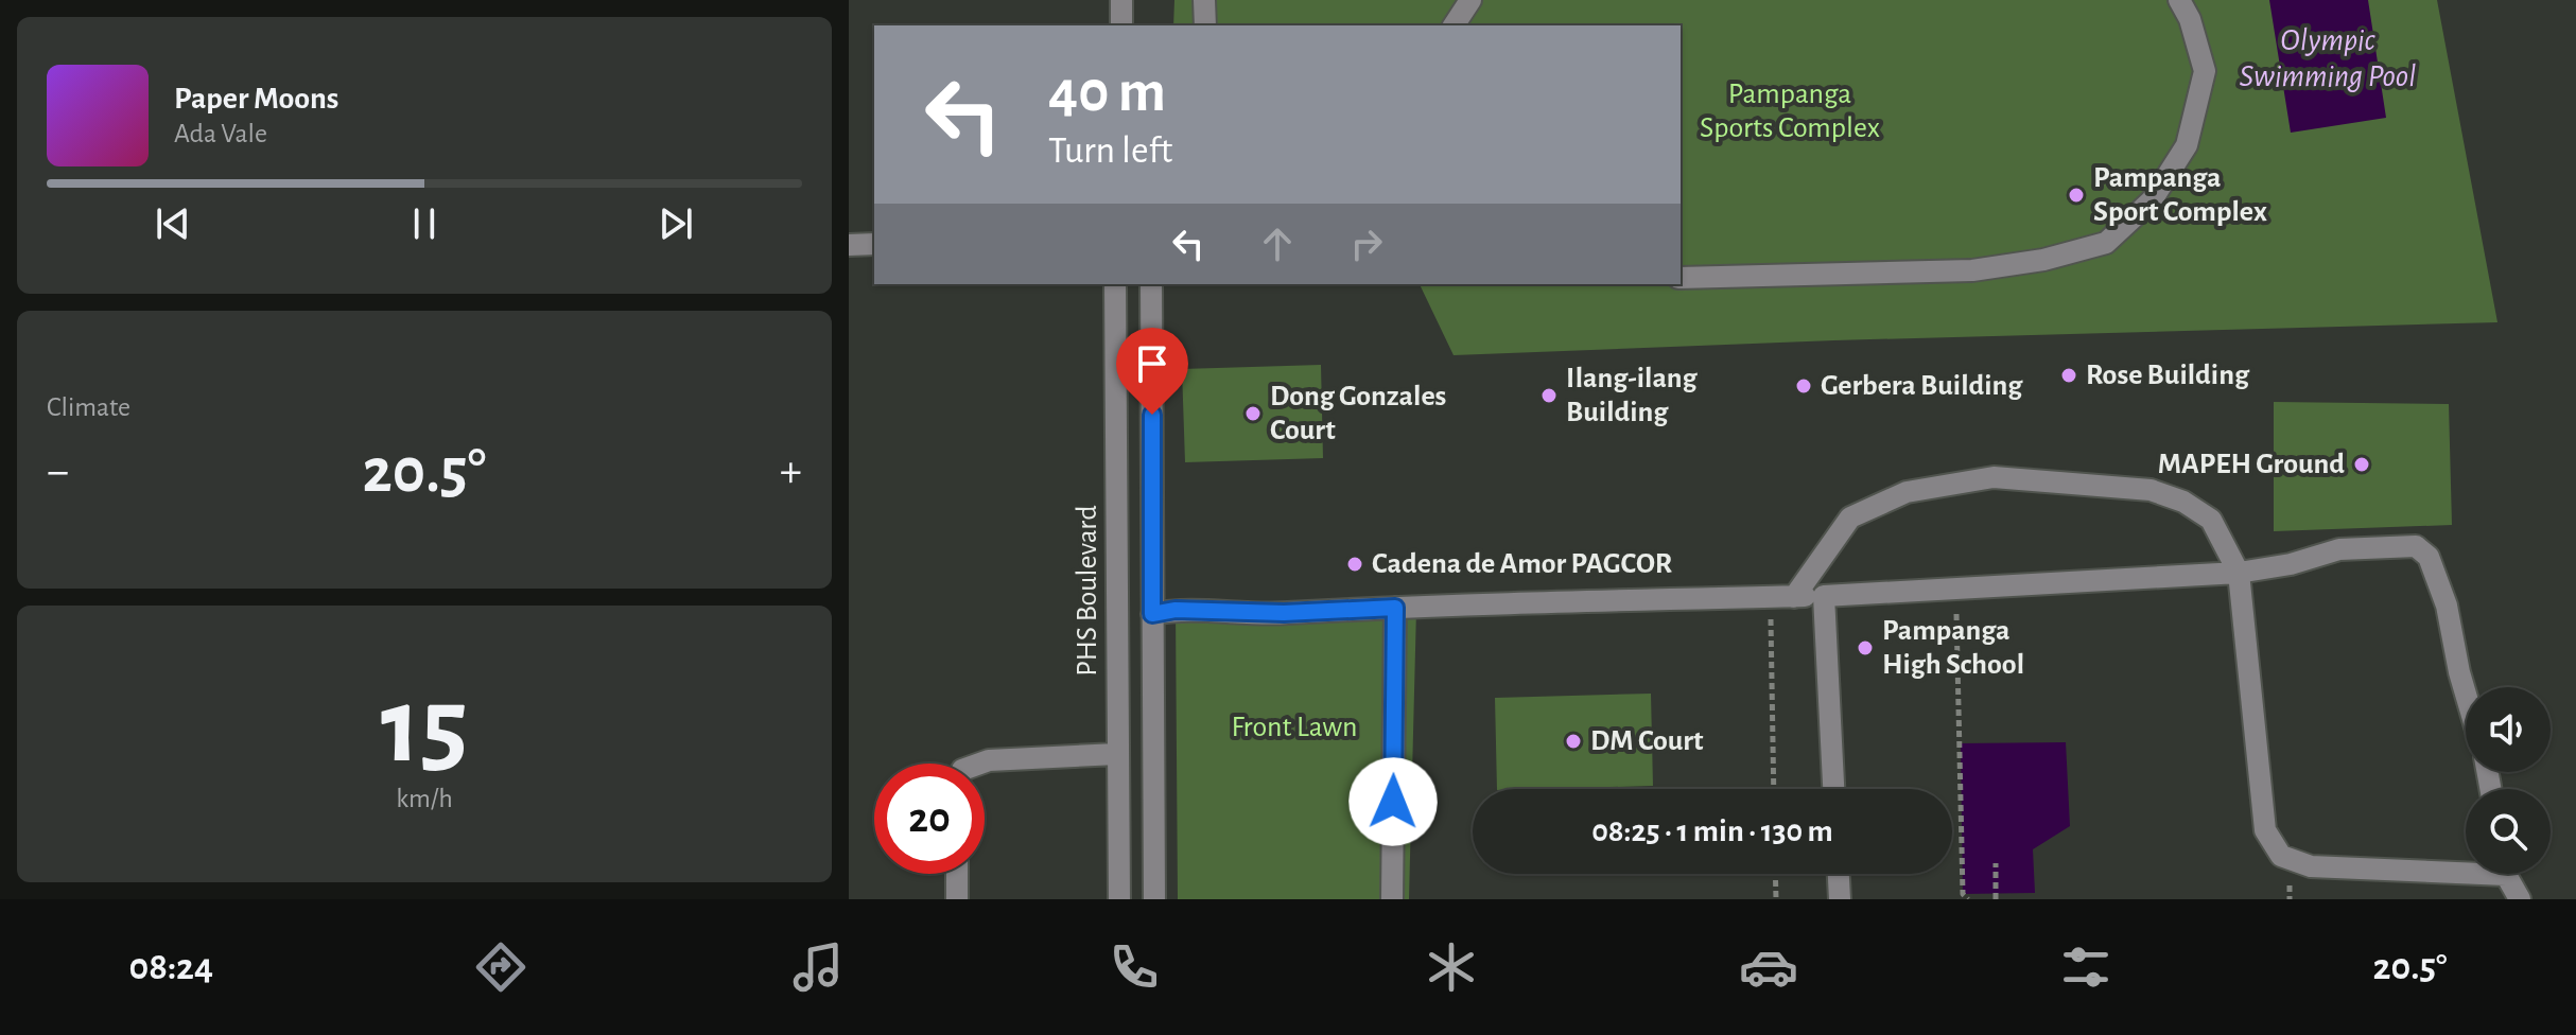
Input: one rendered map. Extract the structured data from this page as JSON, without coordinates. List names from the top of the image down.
{
  "streets": {
    "street": ["PHS Boulevard"]
  },
  "water": ["Olympic Swimming Pool"],
  "parks": ["Pampanga Sports Complex", "Front Lawn"],
  "places": [
    "Pampanga Sport Complex",
    "Rose Building",
    "Gerbera Building",
    "Ilang-ilang Building",
    "Dong Gonzales Court",
    "MAPEH Ground",
    "Cadena de Amor PAGCOR",
    "Pampanga High School",
    "DM Court"
  ],
  "page": {
    "turn": ["40 m", "Turn left"],
    "song": ["Paper Moons", "Ada Vale"],
    "tile": [
      "Climate",
      ["15", "km/h"]
    ],
    "heat": ["−", "20.5°", "+"],
    "limit": "20",
    "trip": "08:25 · 1 min · 130 m",
    "tabs": ["08:24", "20.5°"]
  }
}
